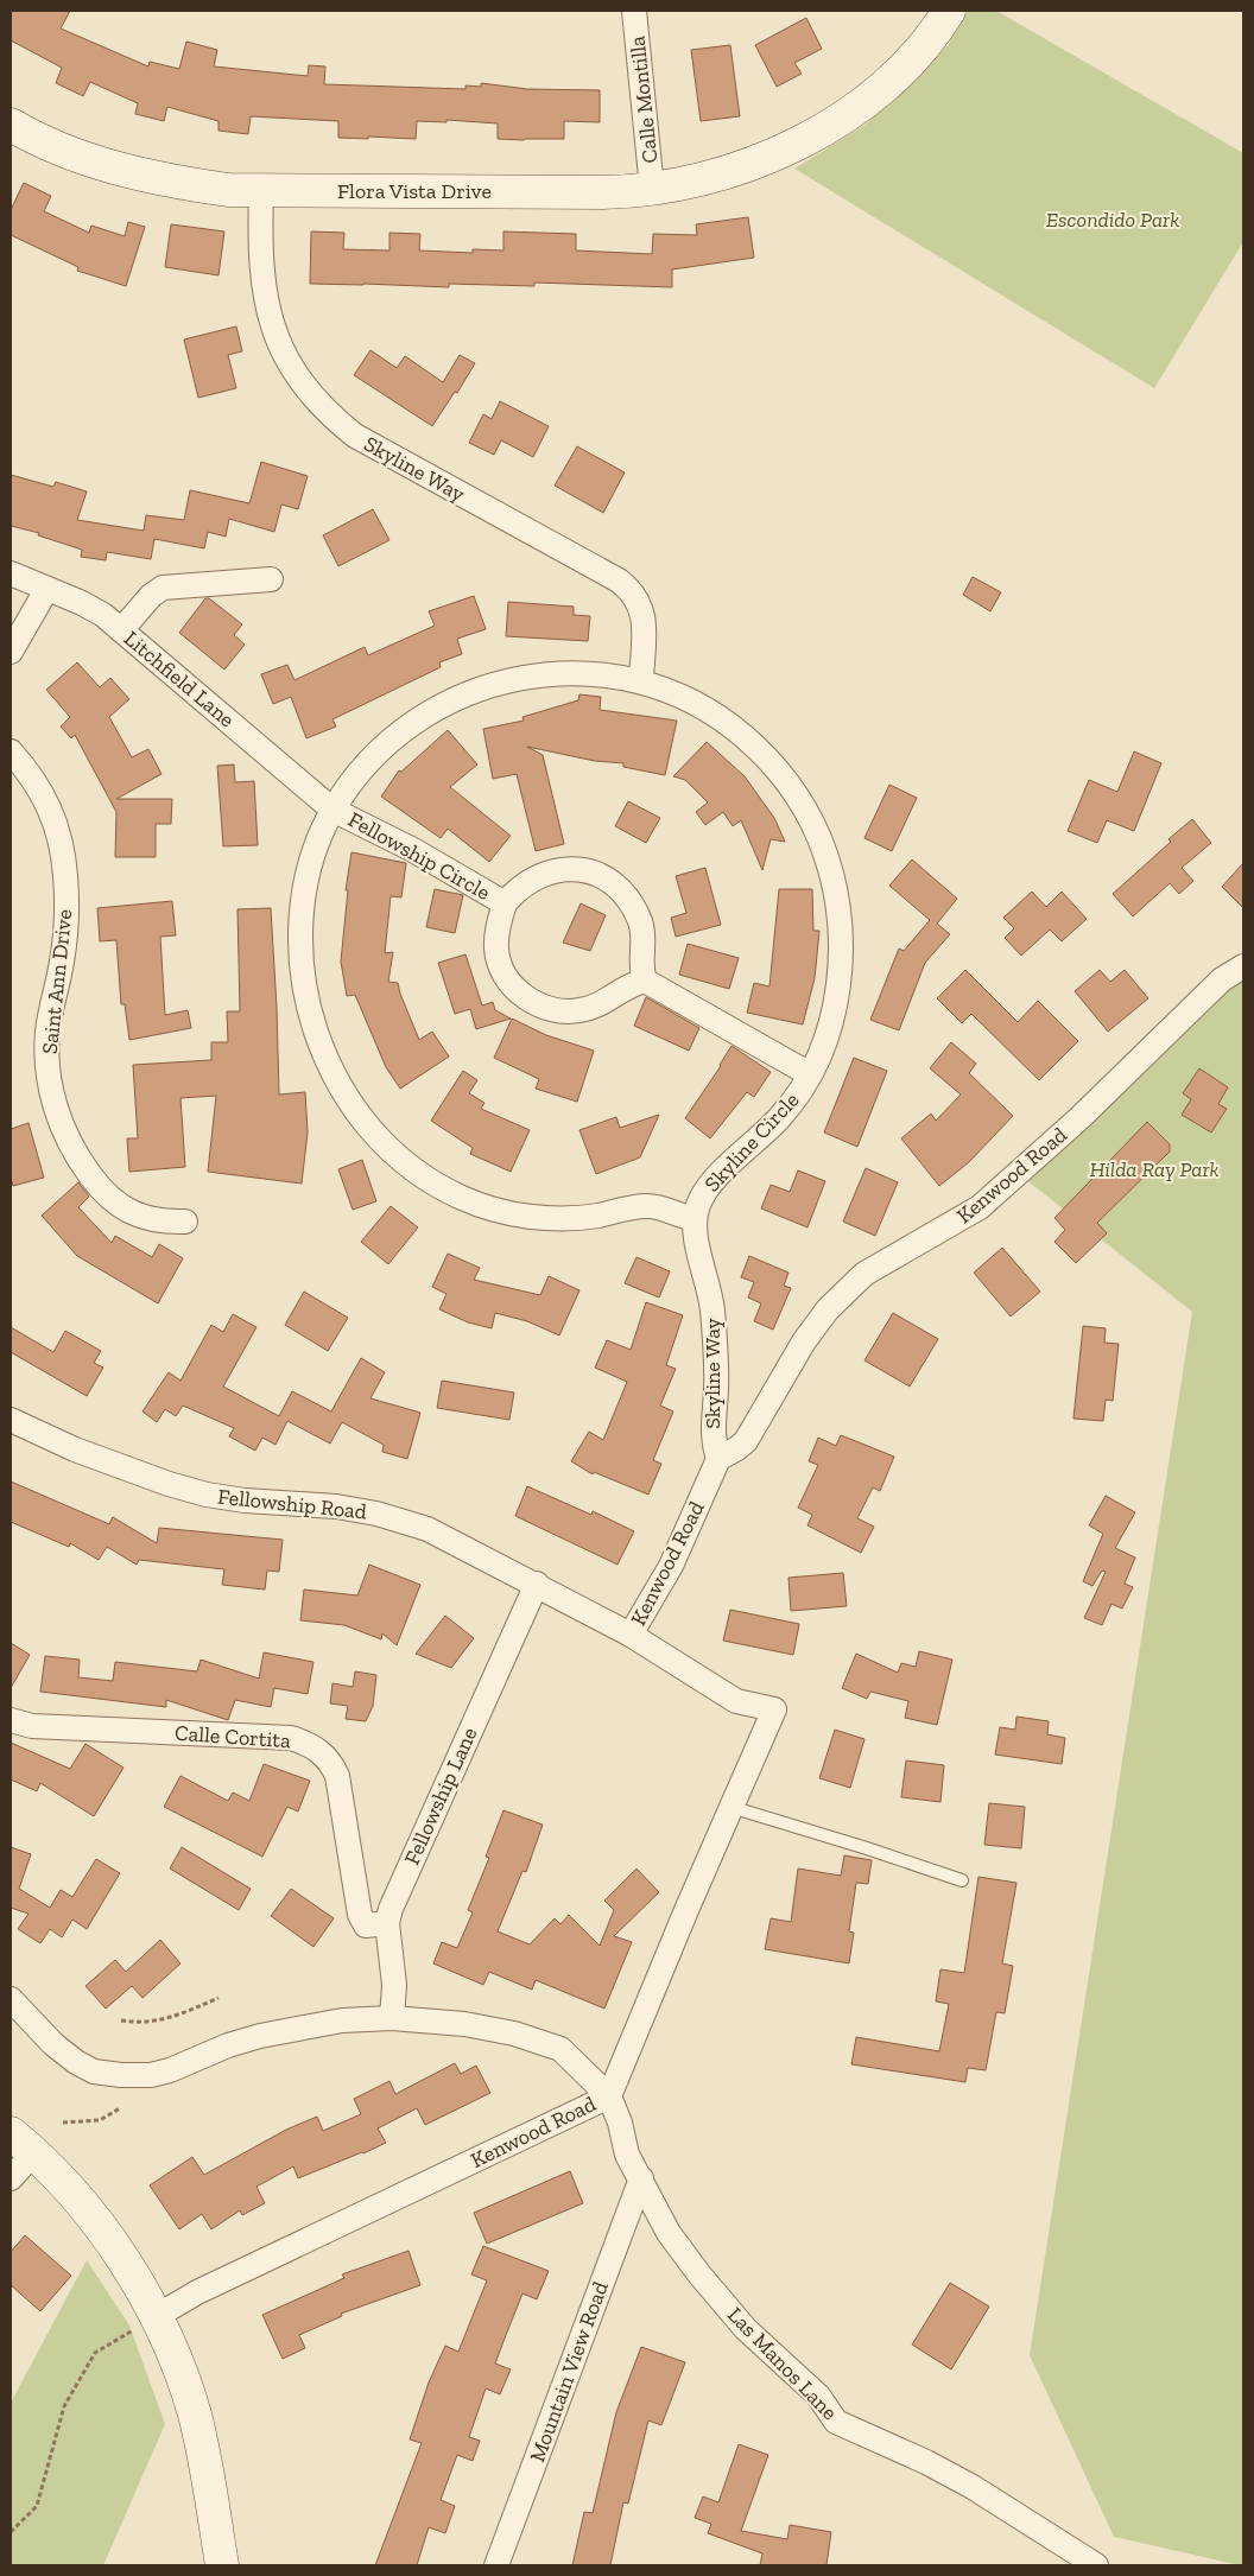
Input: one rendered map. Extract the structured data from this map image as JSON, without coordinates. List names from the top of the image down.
{
  "streets": {
    "street": [
      "Calle Montilla",
      "Flora Vista Drive",
      "Skyline Way",
      "Litchfield Lane",
      "Fellowship Circle",
      "Saint Ann Drive",
      "Skyline Circle",
      "Kenwood Road",
      "Fellowship Road",
      "Calle Cortita",
      "Fellowship Lane",
      "Las Manos Lane",
      "Mountain View Road"
    ]
  },
  "crossings": [
    ["Calle Montilla", "Flora Vista Drive"],
    ["Flora Vista Drive", "Skyline Way"],
    ["Skyline Way", "Skyline Circle"],
    ["Skyline Way", "Kenwood Road"],
    ["Litchfield Lane", "Fellowship Circle"],
    ["Litchfield Lane", "Skyline Circle"],
    ["Fellowship Circle", "Skyline Circle"],
    ["Kenwood Road", "Fellowship Road"],
    ["Kenwood Road", "Las Manos Lane"],
    ["Fellowship Road", "Fellowship Lane"],
    ["Calle Cortita", "Fellowship Lane"],
    ["Las Manos Lane", "Mountain View Road"]
  ],
  "parks": ["Escondido Park", "Hilda Ray Park"]
}
